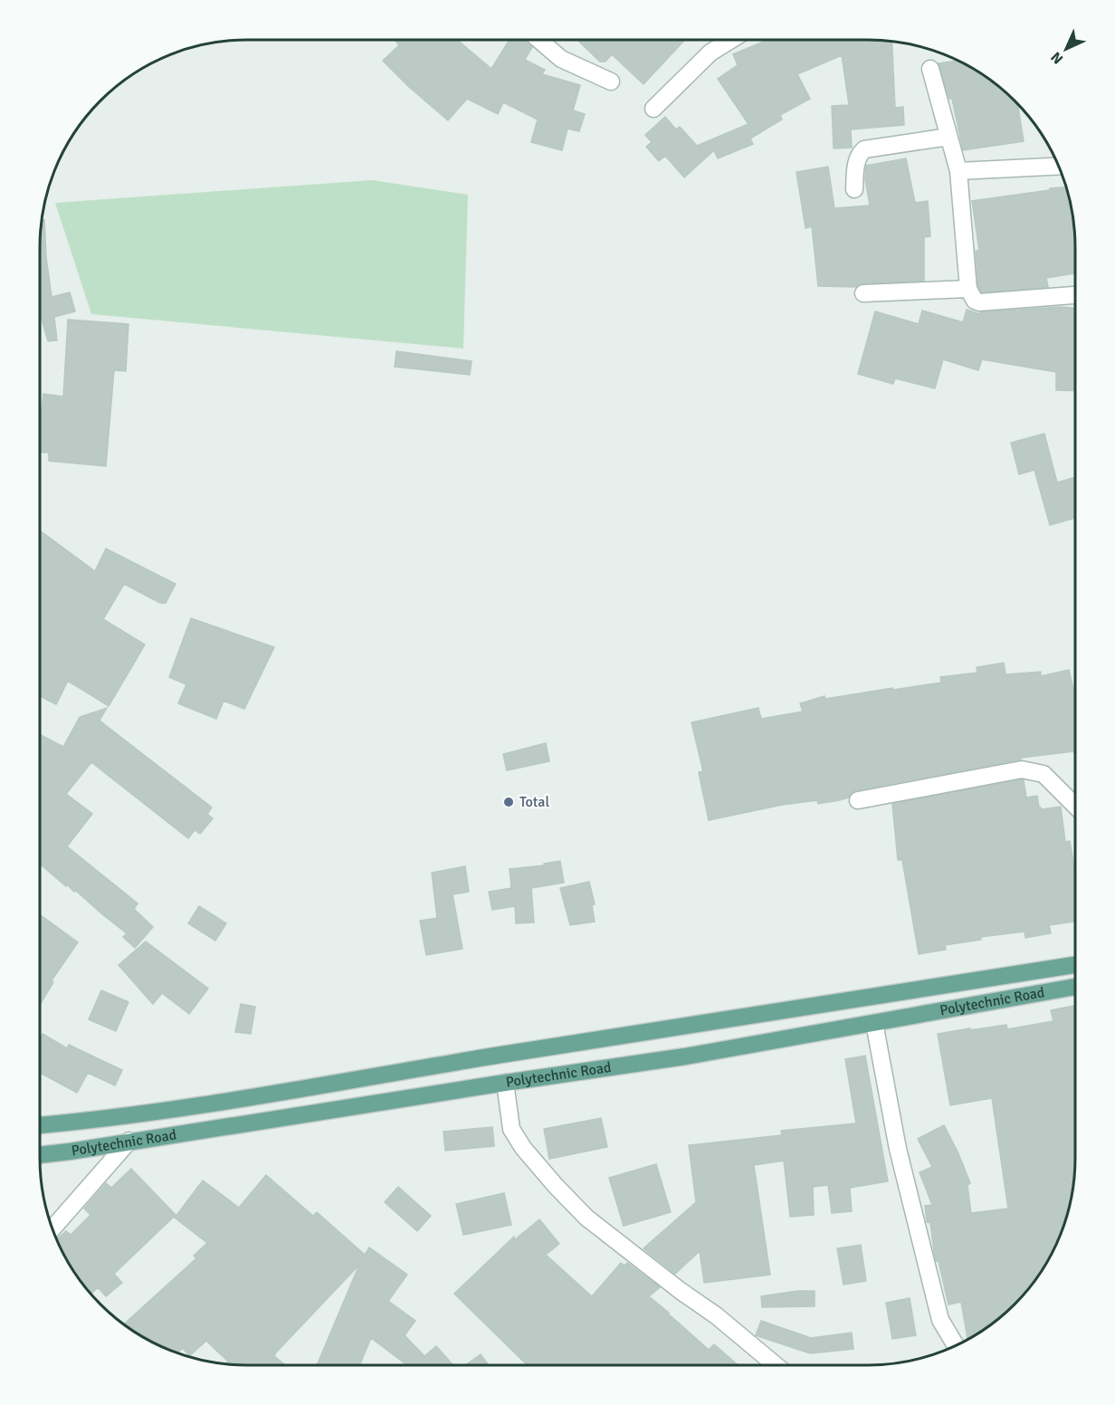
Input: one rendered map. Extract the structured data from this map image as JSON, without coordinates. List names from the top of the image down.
{
  "streets": {
    "main road": ["Polytechnic Road"]
  },
  "places": ["Total"],
  "north": "bottom left"
}
